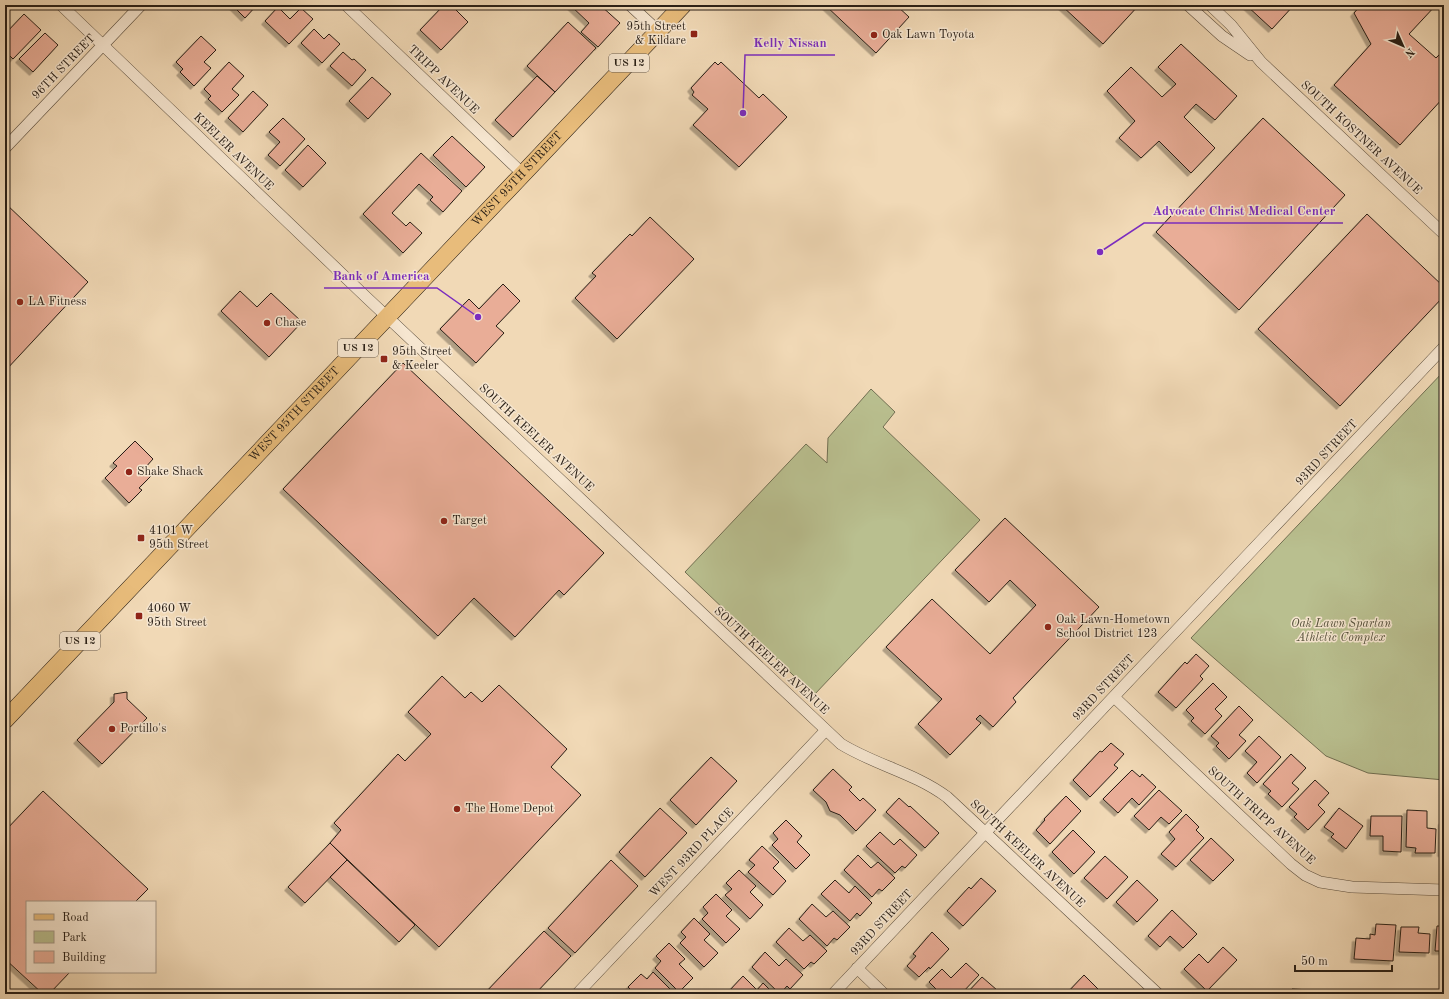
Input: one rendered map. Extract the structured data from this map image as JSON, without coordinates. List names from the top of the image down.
{
  "streets": {
    "main road": ["US 12", "WEST 95TH STREET"],
    "street": [
      "96TH STREET",
      "TRIPP AVENUE",
      "SOUTH KOSTNER AVENUE",
      "KEELER AVENUE",
      "SOUTH KEELER AVENUE",
      "93RD STREET",
      "SOUTH TRIPP AVENUE",
      "WEST 93RD PLACE"
    ]
  },
  "crossings": [
    ["96TH STREET", "KEELER AVENUE"],
    ["TRIPP AVENUE", "WEST 95TH STREET"],
    ["KEELER AVENUE", "WEST 95TH STREET"],
    ["KEELER AVENUE", "SOUTH KEELER AVENUE"],
    ["WEST 95TH STREET", "SOUTH KEELER AVENUE"],
    ["SOUTH KEELER AVENUE", "93RD STREET"],
    ["SOUTH KEELER AVENUE", "WEST 93RD PLACE"],
    ["93RD STREET", "SOUTH TRIPP AVENUE"]
  ],
  "parks": ["Oak Lawn Spartan Athletic Complex"],
  "places": {
    "transit": [
      "95th Street & Kildare",
      "95th Street & Keeler",
      "4101 W 95th Street",
      "4060 W 95th Street"
    ],
    "other": [
      "Oak Lawn Toyota",
      "Kelly Nissan",
      "Advocate Christ Medical Center",
      "LA Fitness",
      "Bank of America",
      "Chase",
      "Shake Shack",
      "Target",
      "Oak Lawn-Hometown School District 123",
      "Portillo's",
      "The Home Depot"
    ]
  },
  "legend": ["Road", "Park", "Building"],
  "scale_bar": "50 m",
  "north": "bottom right"
}
